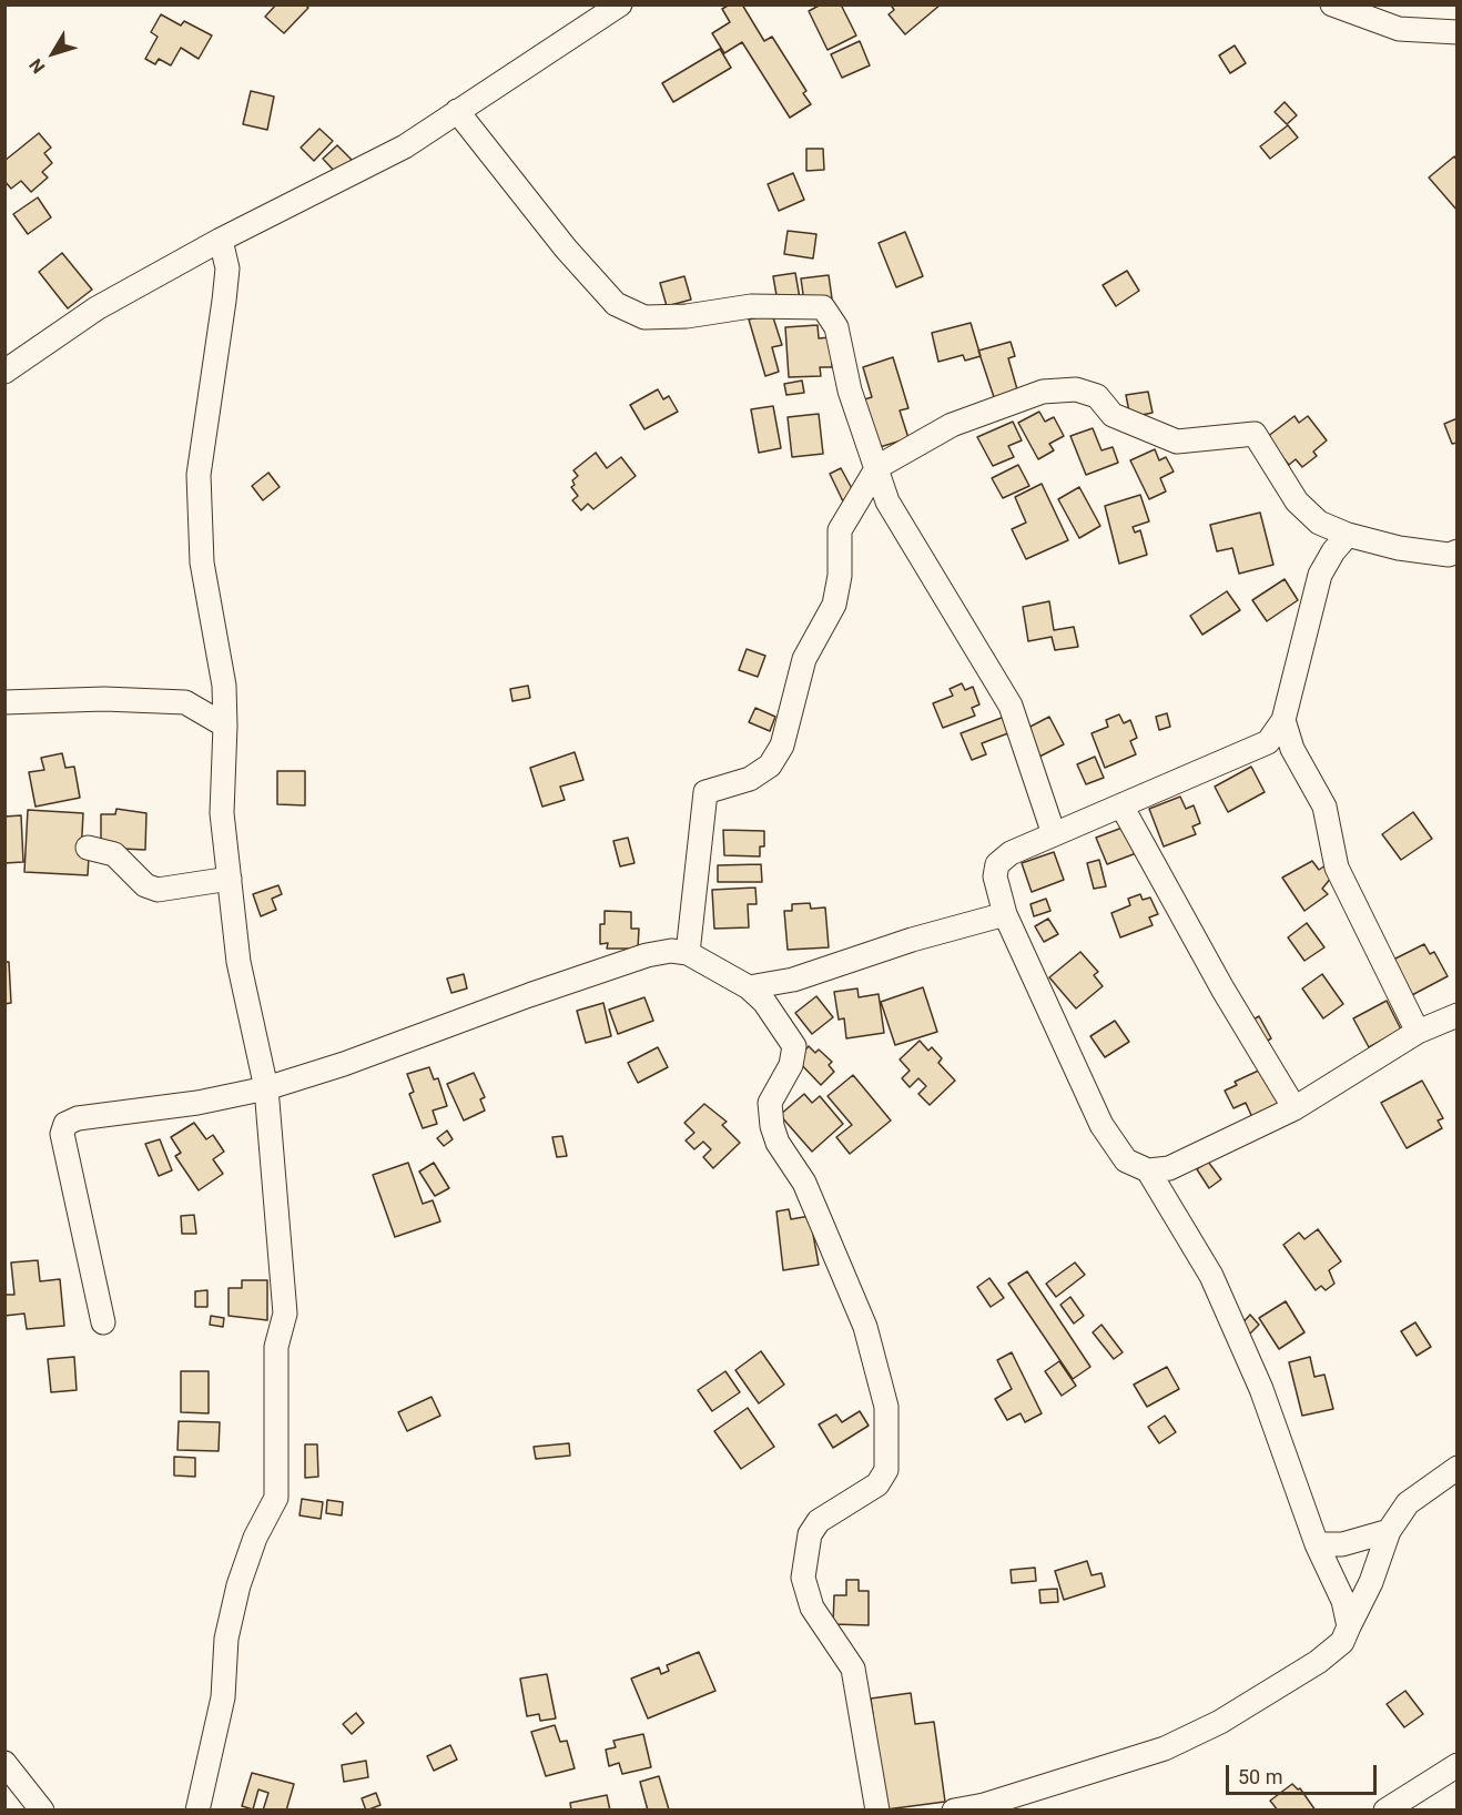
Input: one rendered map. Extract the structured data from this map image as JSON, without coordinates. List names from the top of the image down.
{
  "scale_bar": "50 m",
  "north": "bottom left"
}
